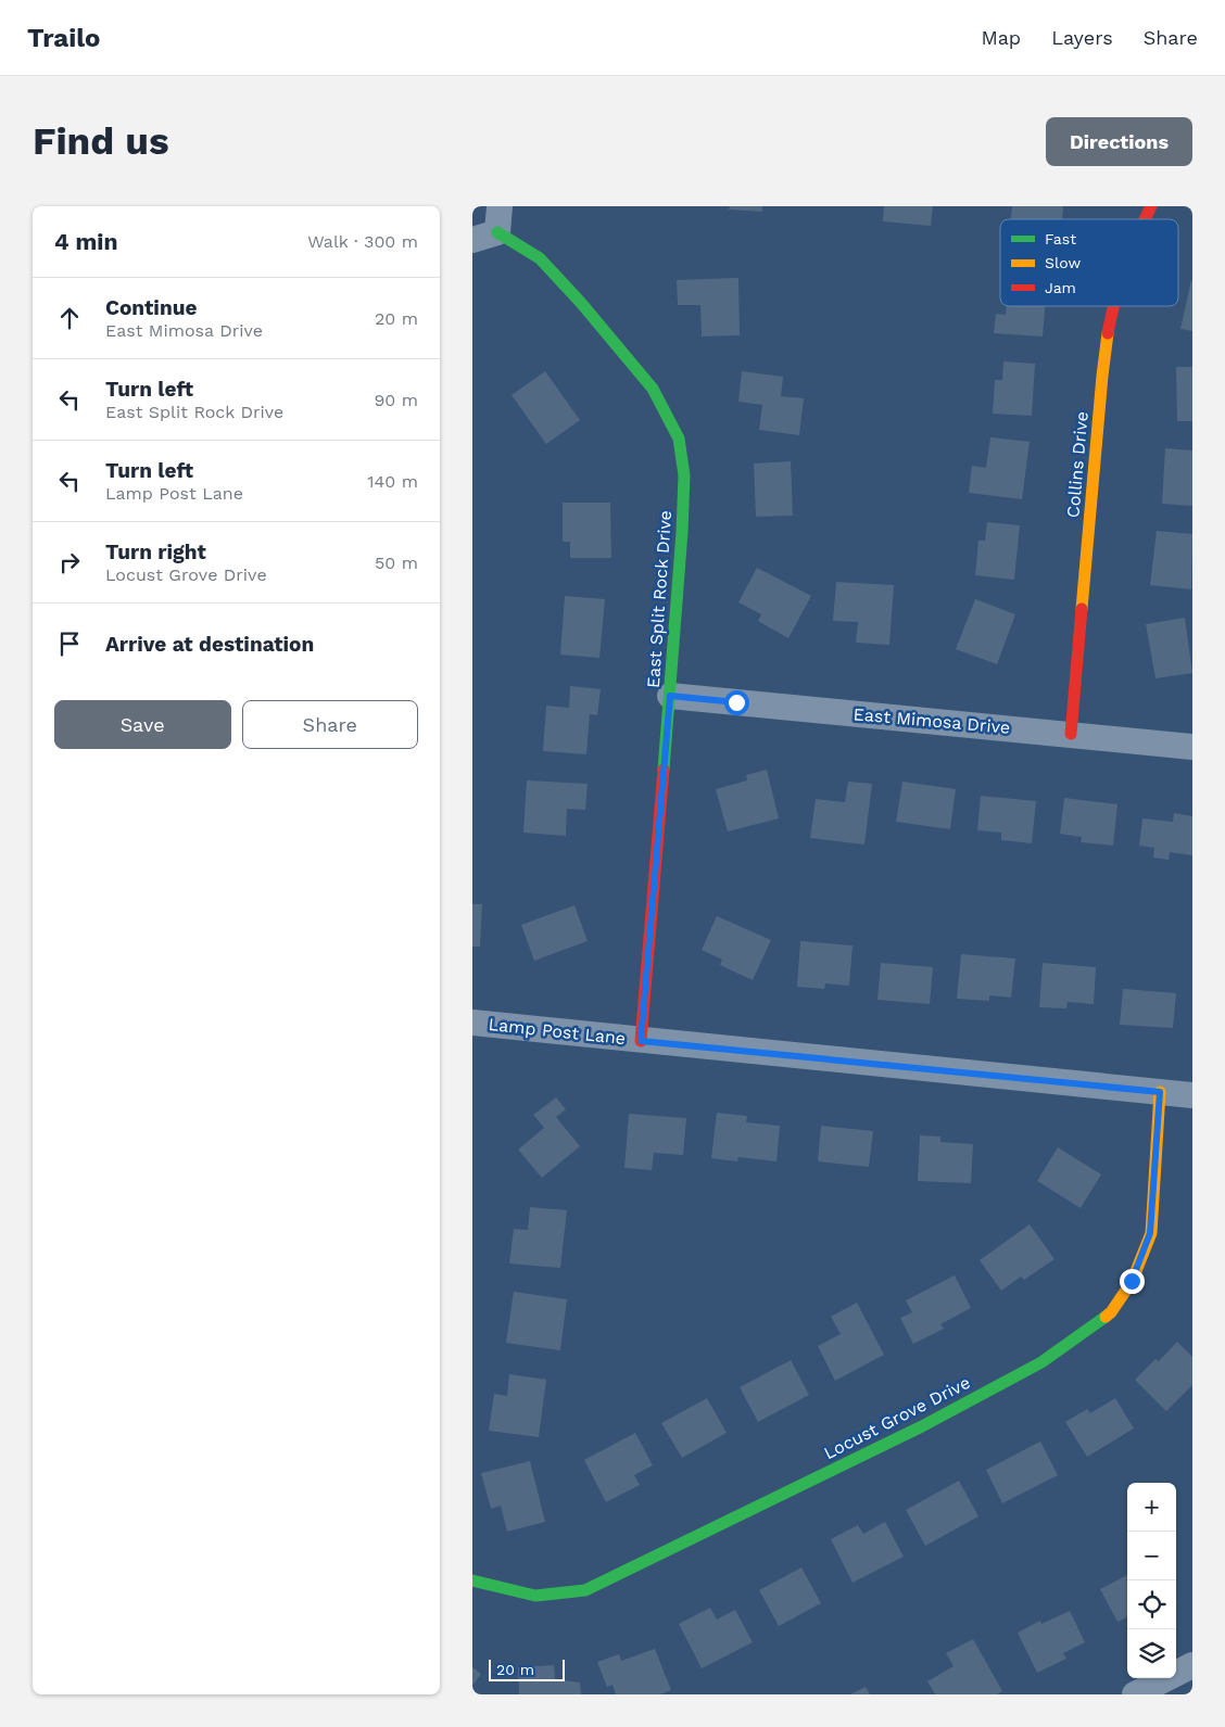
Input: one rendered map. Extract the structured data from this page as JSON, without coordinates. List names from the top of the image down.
{
  "streets": {
    "street": [
      "Collins Drive",
      "East Split Rock Drive",
      "East Mimosa Drive",
      "Lamp Post Lane",
      "Locust Grove Drive"
    ]
  },
  "crossings": [
    ["Collins Drive", "East Mimosa Drive"],
    ["East Split Rock Drive", "East Mimosa Drive"],
    ["East Split Rock Drive", "Lamp Post Lane"],
    ["Lamp Post Lane", "Locust Grove Drive"]
  ],
  "legend": ["Fast", "Slow", "Jam"],
  "scale_bar": "20 m",
  "page": {
    "header": "Trailo",
    "nav": ["Map", "Layers", "Share"],
    "buttons": [
      "Directions",
      ["Save", "Share"]
    ],
    "title": "Find us",
    "heading": ["4 min", "Walk · 300 m"],
    "list": [
      ["Continue", "East Mimosa Drive", "20 m"],
      ["Turn left", "East Split Rock Drive", "90 m"],
      ["Turn left", "Lamp Post Lane", "140 m"],
      ["Turn right", "Locust Grove Drive", "50 m"],
      "Arrive at destination"
    ],
    "map_buttons": ["+", "−"],
    "scale": "20 m"
  }
}
